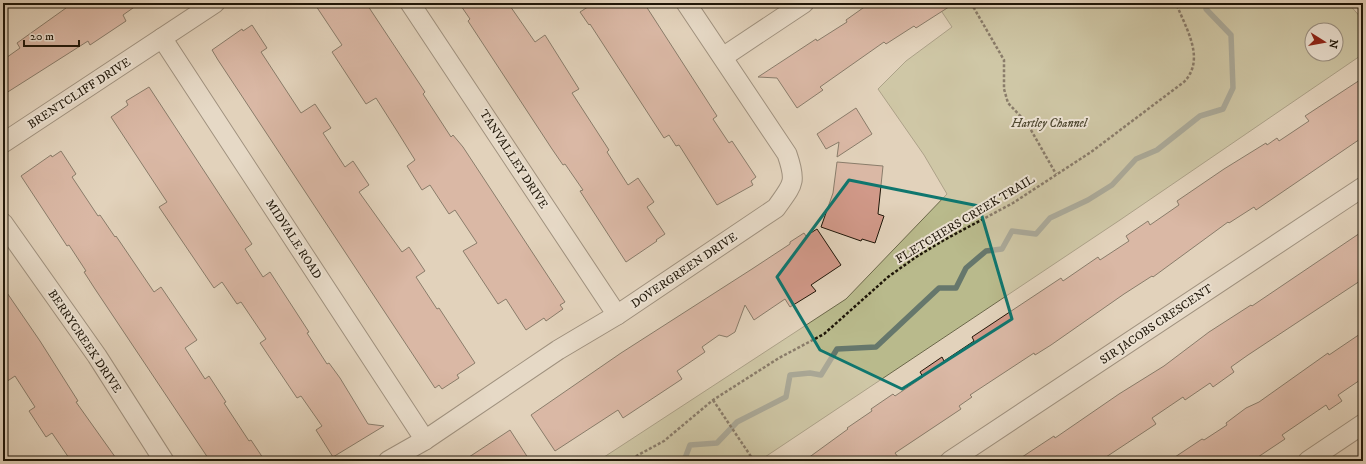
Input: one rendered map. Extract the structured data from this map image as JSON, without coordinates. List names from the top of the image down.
{
  "streets": {
    "street": [
      "BRENTCLIFF DRIVE",
      "TANVALLEY DRIVE",
      "MIDVALE ROAD",
      "DOVERGREEN DRIVE",
      "SIR JACOBS CRESCENT",
      "BERRYCREEK DRIVE"
    ],
    "path": ["FLETCHERS CREEK TRAIL"]
  },
  "crossings": [
    ["BRENTCLIFF DRIVE", "MIDVALE ROAD"],
    ["TANVALLEY DRIVE", "DOVERGREEN DRIVE"],
    ["MIDVALE ROAD", "DOVERGREEN DRIVE"]
  ],
  "parks": ["Hartley Channel"],
  "scale_bar": "20 m",
  "north": "right"
}
